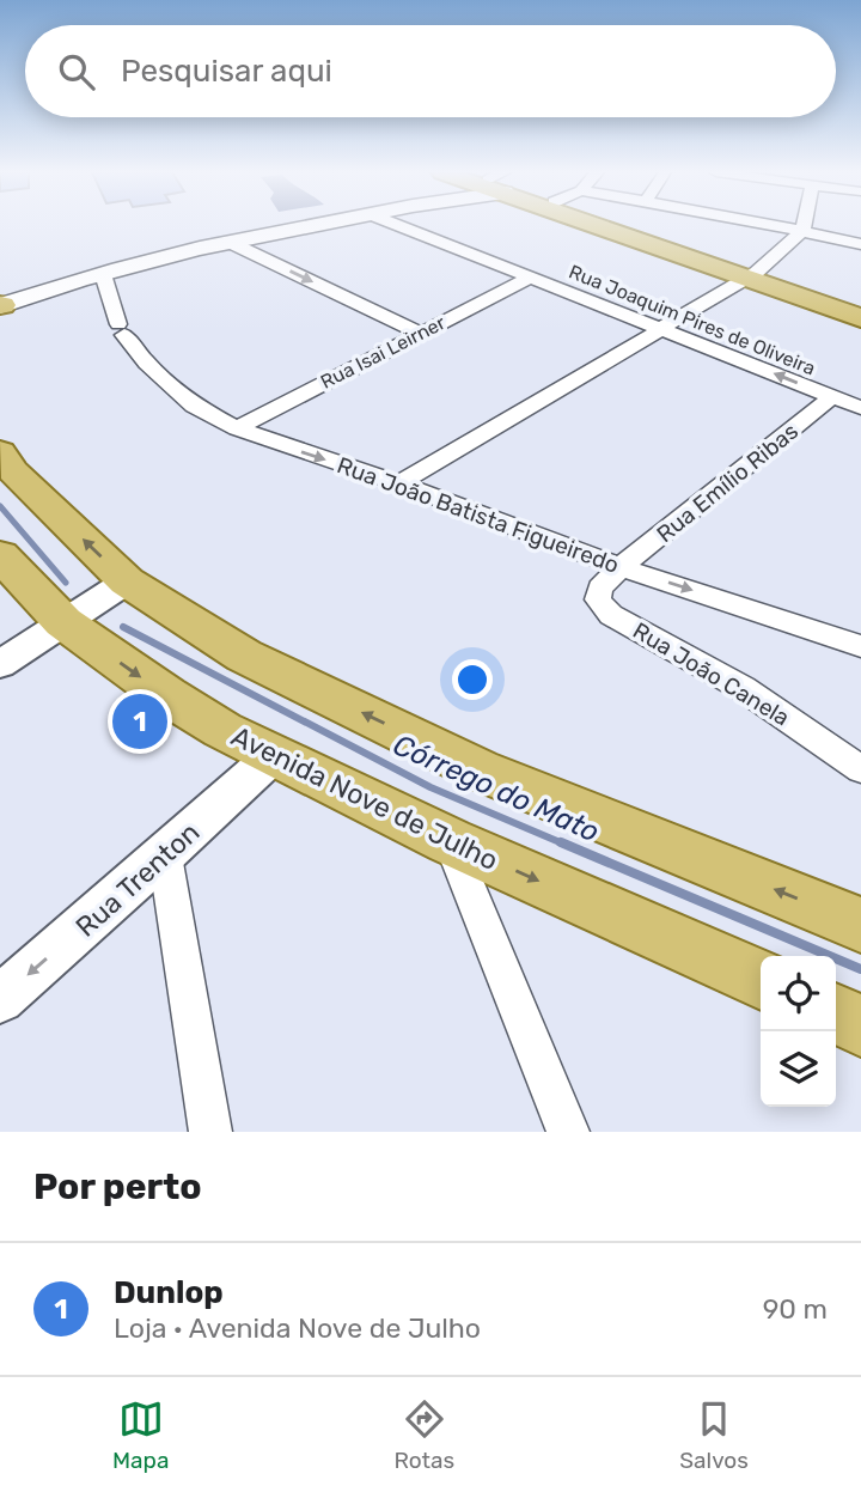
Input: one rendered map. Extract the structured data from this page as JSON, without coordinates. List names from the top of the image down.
{
  "streets": {
    "main road": ["Avenida Nove de Julho"],
    "street": [
      "Rua Joaquim Pires de Oliveira",
      "Rua Isai Leirner",
      "Rua Emílio Ribas",
      "Rua João Batista Figueiredo",
      "Rua João Canela",
      "Rua Trenton"
    ]
  },
  "crossings": [
    ["Rua Joaquim Pires de Oliveira", "Rua Isai Leirner"],
    ["Rua Joaquim Pires de Oliveira", "Rua Emílio Ribas"],
    ["Rua Isai Leirner", "Rua João Batista Figueiredo"],
    ["Rua Emílio Ribas", "Rua João Batista Figueiredo"],
    ["Rua Emílio Ribas", "Rua João Canela"],
    ["Rua João Batista Figueiredo", "Rua João Canela"],
    ["Avenida Nove de Julho", "Rua Trenton"]
  ],
  "one_way": ["Rua Trenton"],
  "water": ["Córrego do Mato"],
  "page": {
    "search": "Pesquisar aqui",
    "pins": "1",
    "heading": "Por perto",
    "list": [
      {
        "mark": "1",
        "name": "Dunlop",
        "note": "Loja · Avenida Nove de Julho",
        "value": "90 m"
      }
    ],
    "nav": ["Mapa", "Rotas", "Salvos"]
  }
}
